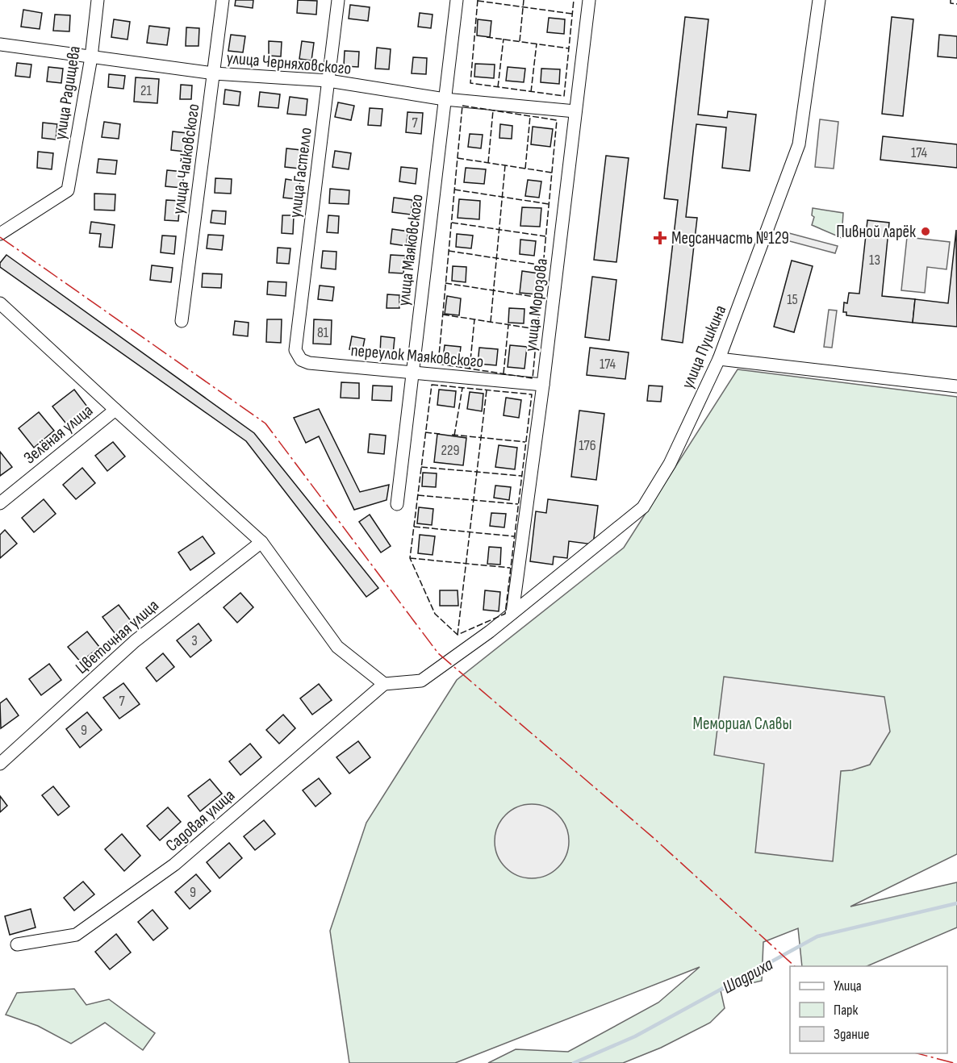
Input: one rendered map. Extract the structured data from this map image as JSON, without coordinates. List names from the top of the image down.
{
  "streets": {
    "street": [
      "улица Черняховского",
      "улица Радищева",
      "улица Чайковского",
      "улица Гастелло",
      "улица Маяковского",
      "улица Морозова",
      "улица Пушкина",
      "переулок Маяковского",
      "Зелёная улица",
      "Цветочная улица",
      "Садовая улица"
    ]
  },
  "crossings": [
    ["улица Черняховского", "улица Радищева"],
    ["улица Черняховского", "улица Чайковского"],
    ["улица Черняховского", "улица Гастелло"],
    ["улица Черняховского", "улица Маяковского"],
    ["улица Черняховского", "улица Морозова"],
    ["улица Гастелло", "переулок Маяковского"],
    ["улица Маяковского", "переулок Маяковского"],
    ["улица Морозова", "улица Пушкина"],
    ["улица Морозова", "переулок Маяковского"],
    ["улица Пушкина", "Садовая улица"]
  ],
  "water": ["Шадриха"],
  "parks": ["Мемориал Славы"],
  "places": {
    "other": ["Пивной ларёк"],
    "health": ["Медсанчасть №129"]
  },
  "house_numbers": [
    "21",
    "7",
    "174",
    "13",
    "15",
    "81",
    "174",
    "176",
    "229",
    "3",
    "7",
    "9",
    "9"
  ],
  "legend": ["Улица", "Парк", "Здание"]
}
